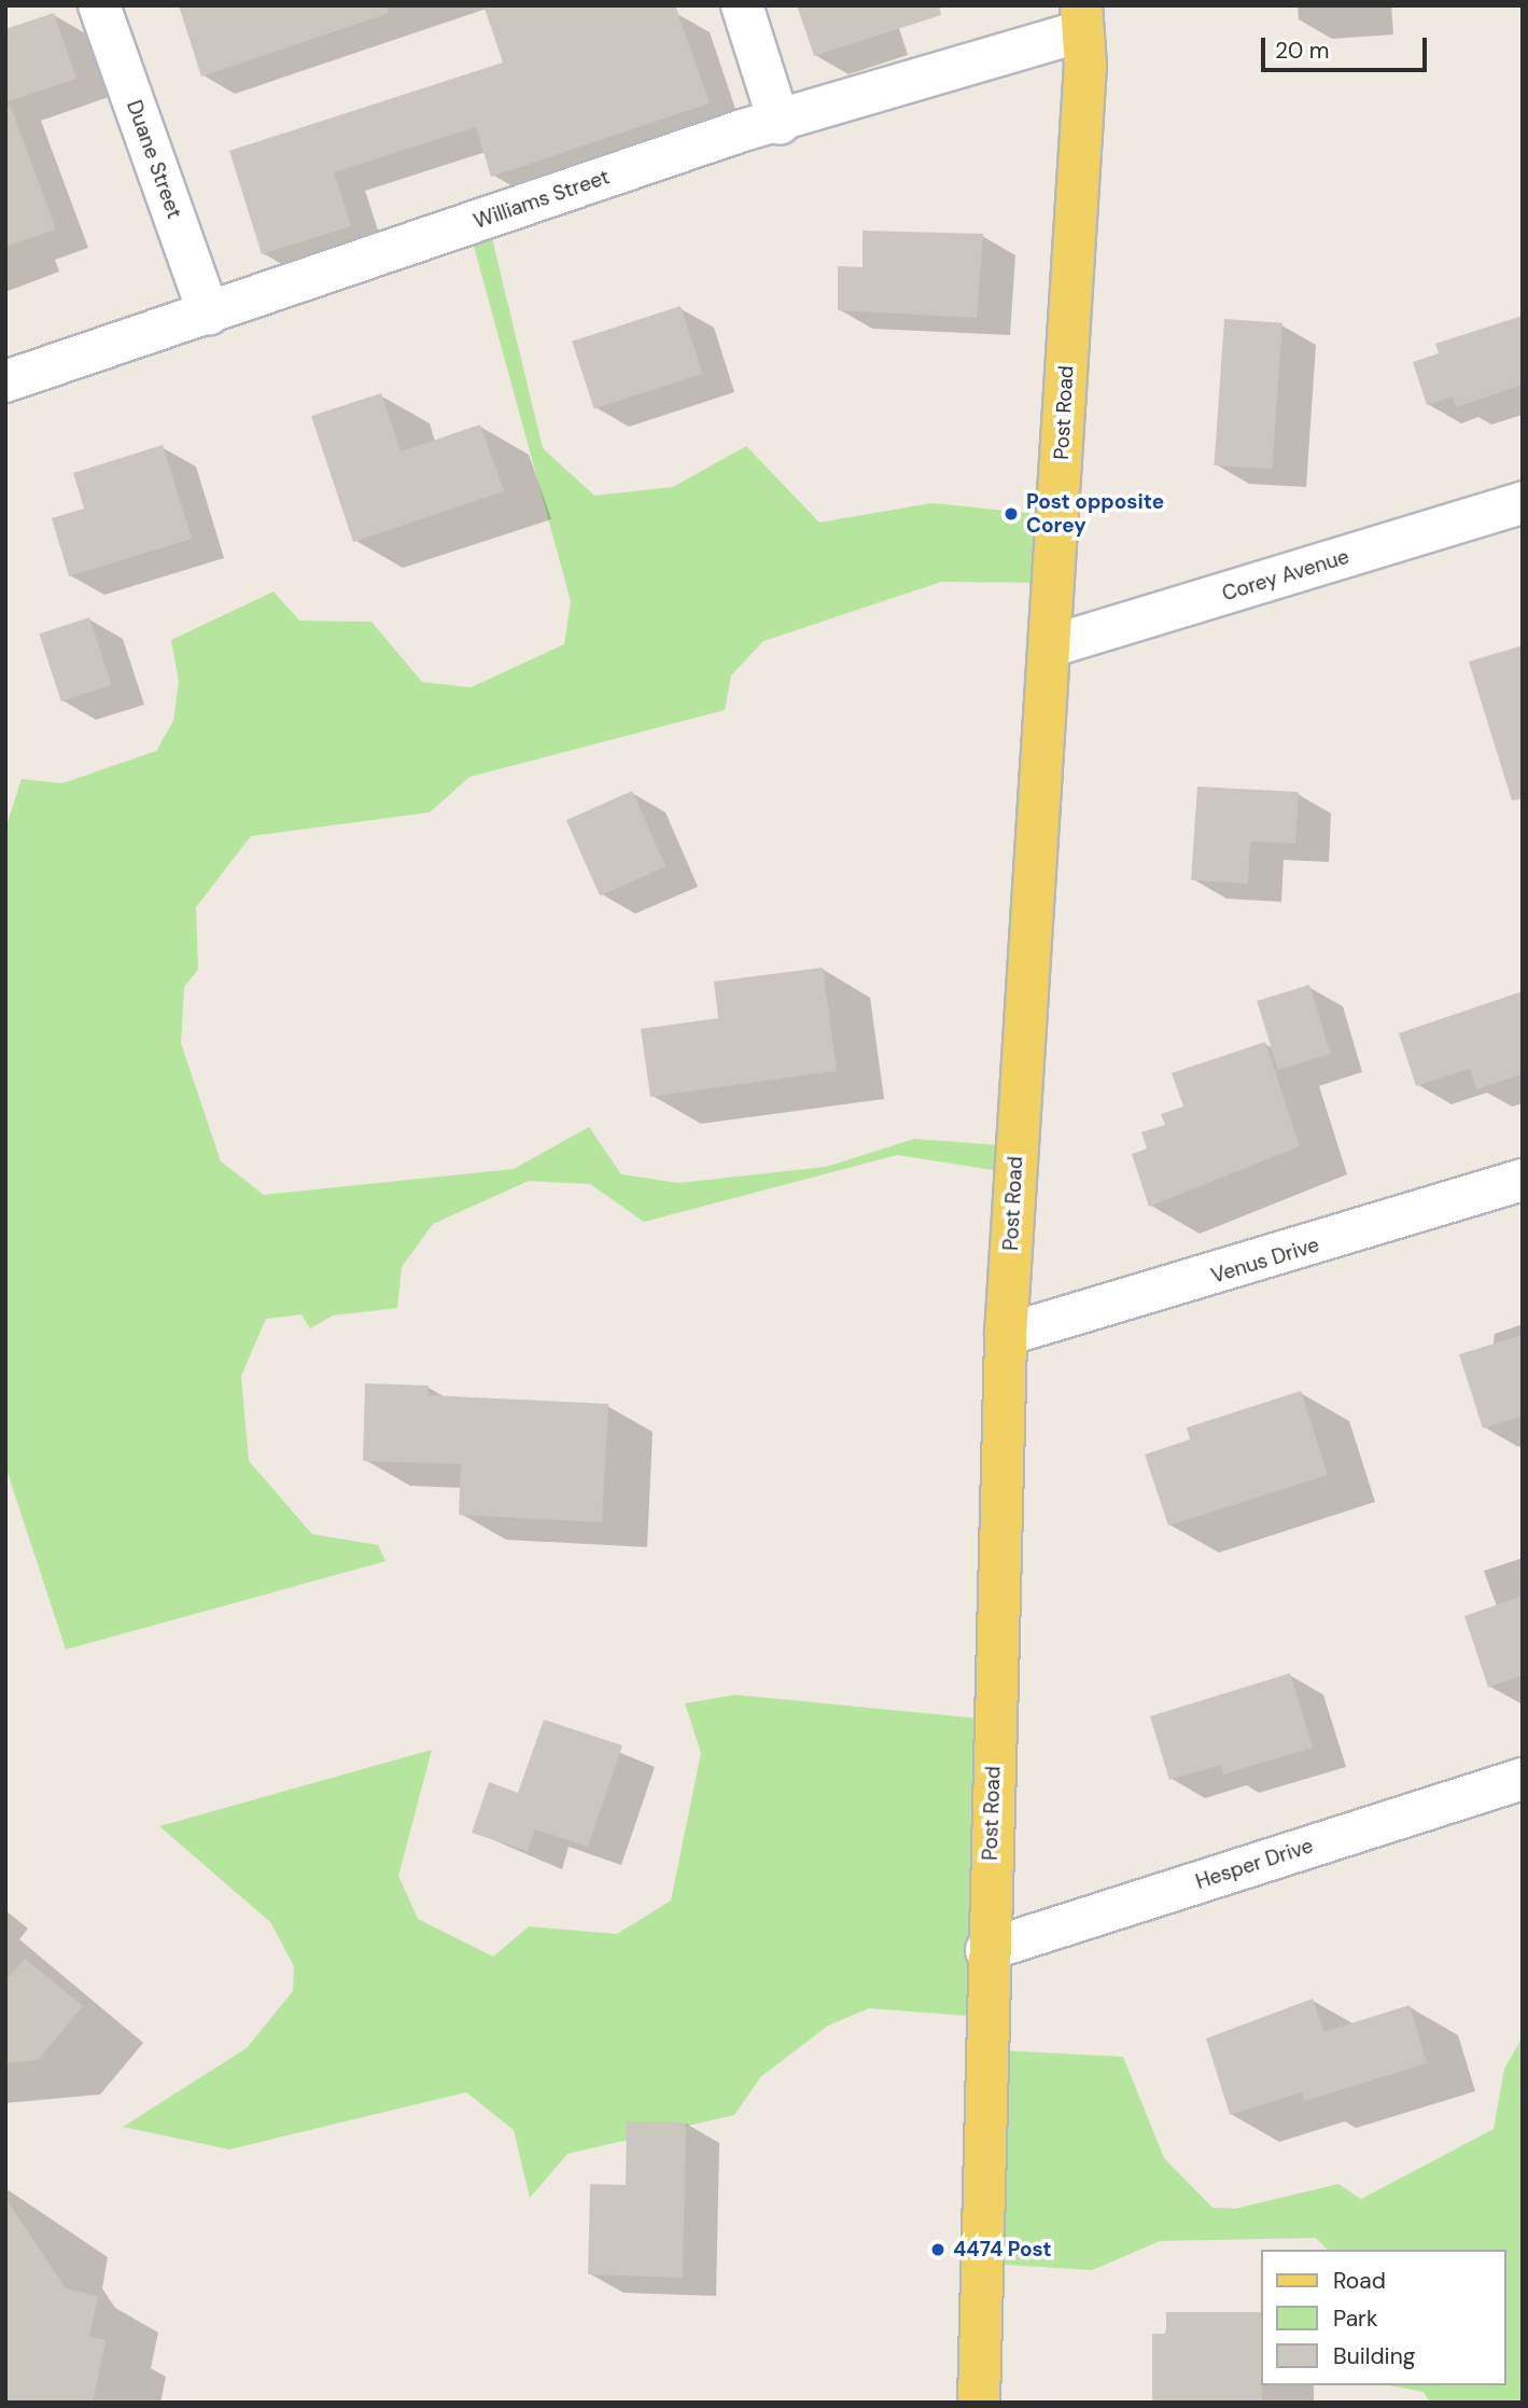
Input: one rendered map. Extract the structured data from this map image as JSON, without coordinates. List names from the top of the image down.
{
  "streets": {
    "main road": ["Post Road"],
    "street": [
      "Duane Street",
      "Williams Street",
      "Corey Avenue",
      "Venus Drive",
      "Hesper Drive"
    ]
  },
  "crossings": [
    ["Duane Street", "Williams Street"],
    ["Williams Street", "Post Road"],
    ["Post Road", "Corey Avenue"],
    ["Post Road", "Venus Drive"],
    ["Post Road", "Hesper Drive"]
  ],
  "places": ["Post opposite Corey", "4474 Post"],
  "legend": ["Road", "Park", "Building"],
  "scale_bar": "20 m"
}
